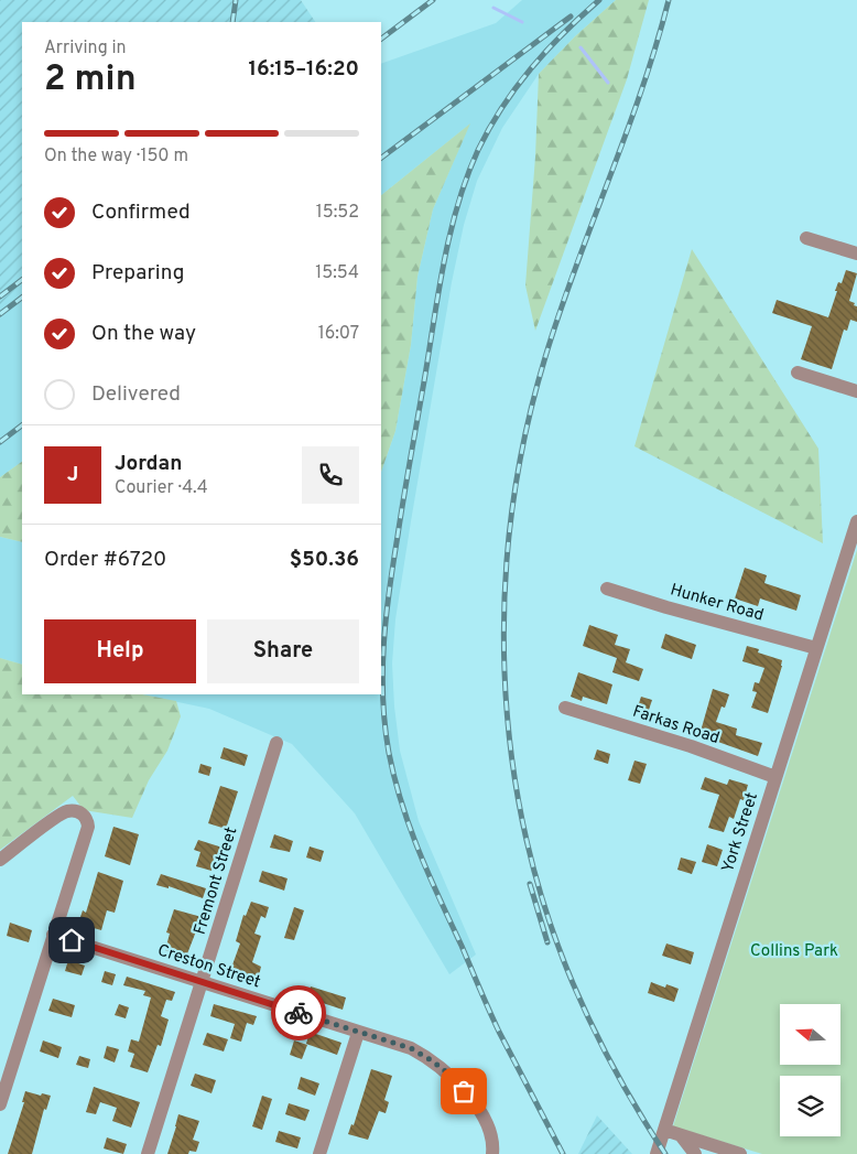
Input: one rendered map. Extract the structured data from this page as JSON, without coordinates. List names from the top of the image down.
{
  "streets": {
    "street": [
      "Hunker Road",
      "Farkas Road",
      "York Street",
      "Fremont Street",
      "Creston Street"
    ]
  },
  "crossings": [
    ["Hunker Road", "York Street"],
    ["Farkas Road", "York Street"],
    ["Fremont Street", "Creston Street"]
  ],
  "parks": ["Collins Park"],
  "north": "left",
  "page": {
    "heading": ["2 min", "Arriving in", "16:15–16:20"],
    "panel": [
      "Jordan",
      "Courier · 4.4",
      "Order #6720",
      "$50.36"
    ],
    "bar": "On the way · 150 m",
    "list": [
      ["Confirmed", "15:52"],
      ["Preparing", "15:54"],
      ["On the way", "16:07"],
      "Delivered"
    ],
    "round": "J",
    "buttons": ["Help", "Share"]
  }
}
